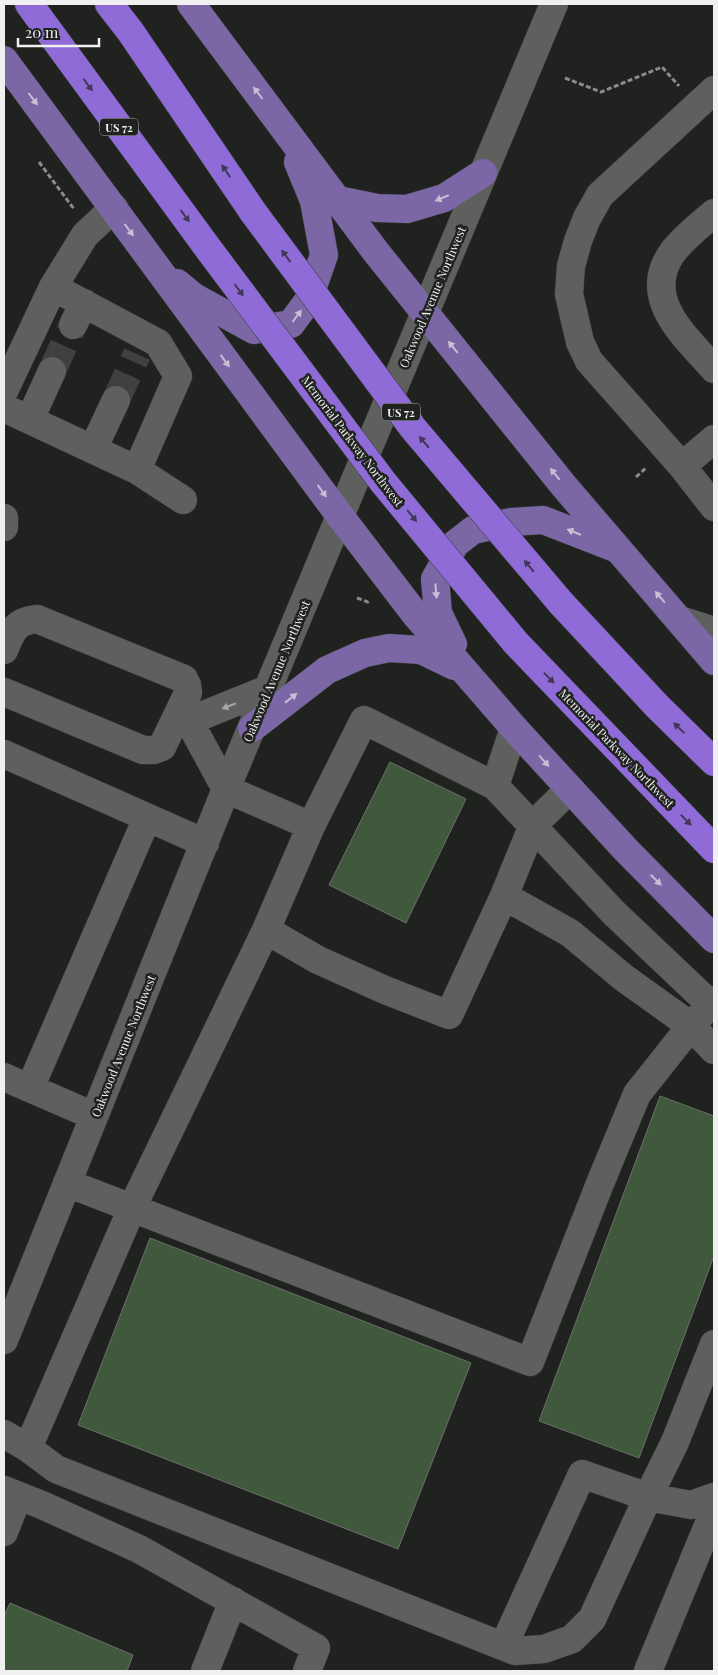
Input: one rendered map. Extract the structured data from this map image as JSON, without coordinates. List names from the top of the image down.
{
  "streets": {
    "highway": ["US 72", "Memorial Parkway Northwest"],
    "street": ["Oakwood Avenue Northwest"]
  },
  "scale_bar": "20 m"
}
